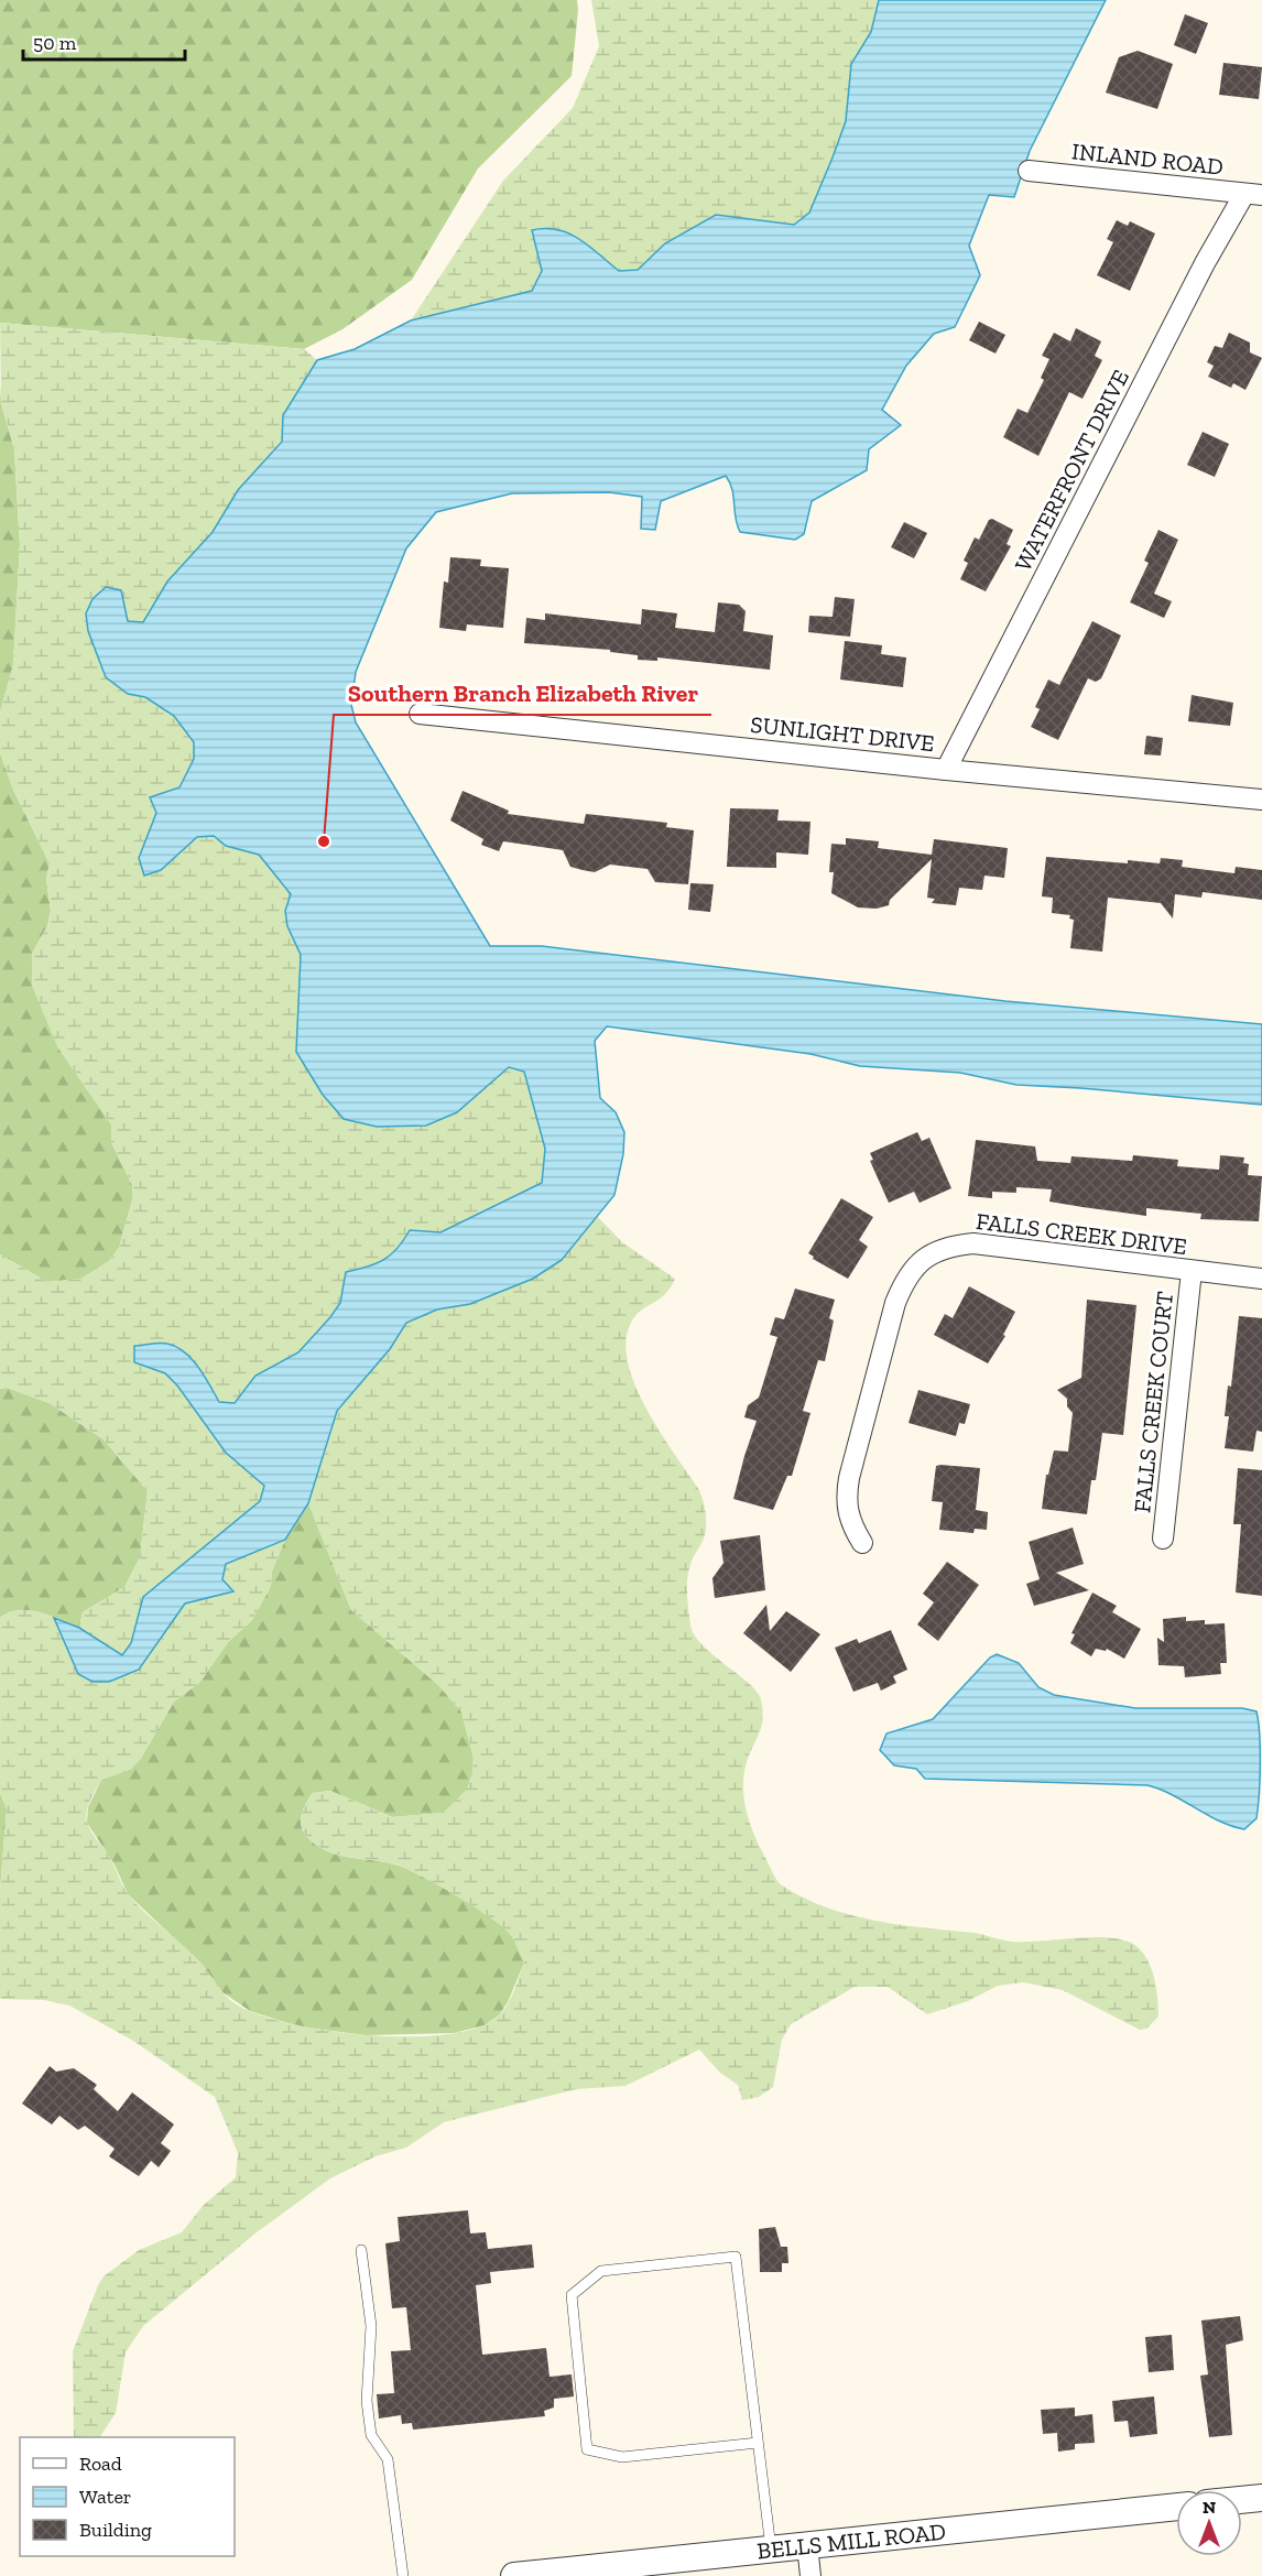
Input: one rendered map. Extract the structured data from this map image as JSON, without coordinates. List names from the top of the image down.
{
  "streets": {
    "street": [
      "INLAND ROAD",
      "WATERFRONT DRIVE",
      "SUNLIGHT DRIVE",
      "FALLS CREEK DRIVE",
      "FALLS CREEK COURT",
      "BELLS MILL ROAD"
    ]
  },
  "crossings": [
    ["INLAND ROAD", "WATERFRONT DRIVE"],
    ["WATERFRONT DRIVE", "SUNLIGHT DRIVE"],
    ["FALLS CREEK DRIVE", "FALLS CREEK COURT"]
  ],
  "places": ["Southern Branch Elizabeth River"],
  "legend": ["Road", "Water", "Building"],
  "scale_bar": "50 m",
  "north": "top"
}
